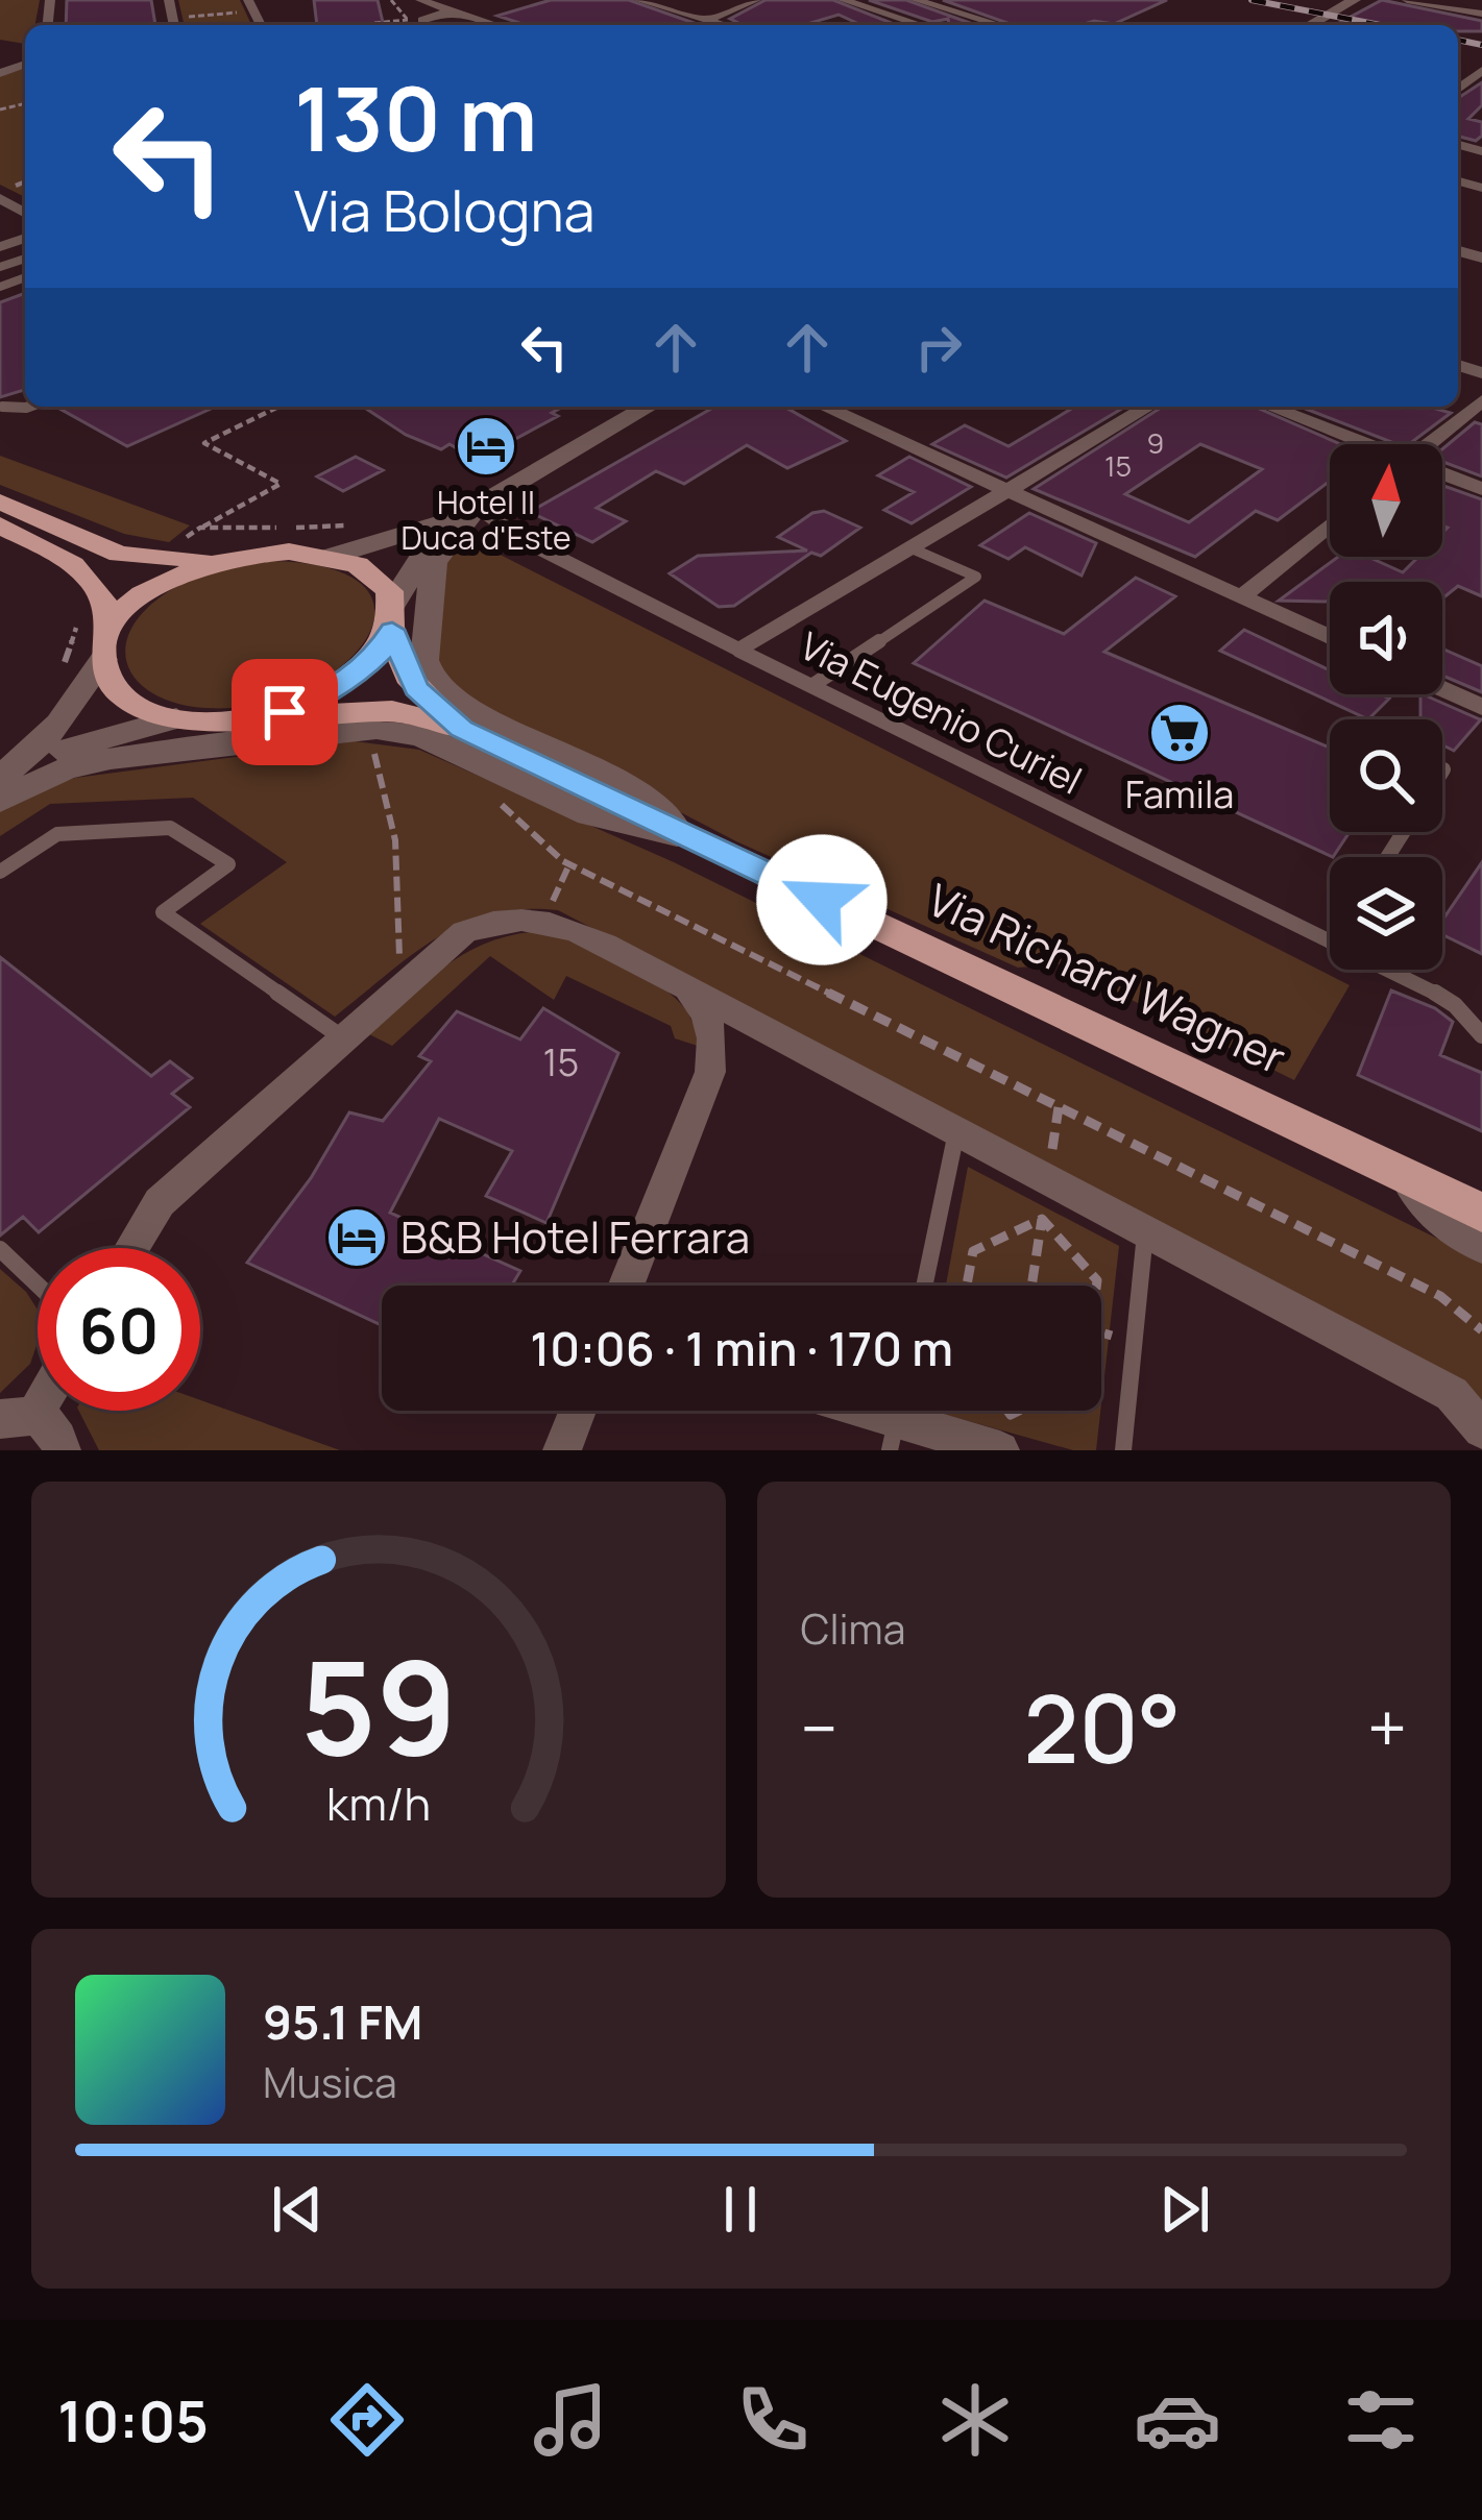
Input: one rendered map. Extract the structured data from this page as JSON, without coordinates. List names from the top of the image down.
{
  "streets": {
    "main road": ["Via Richard Wagner"],
    "street": ["Via Eugenio Curiel"]
  },
  "crossings": [
    ["Via Eugenio Curiel", "Via Richard Wagner"]
  ],
  "places": {
    "hotel": ["Hotel Il Duca d'Este", "B&B Hotel Ferrara"],
    "supermarket": ["Famila"]
  },
  "house_numbers": ["9", "15", "15"],
  "north": "top",
  "page": {
    "turn": ["130 m", "Via Bologna"],
    "limit": "60",
    "trip": "10:06 · 1 min · 170 m",
    "tile": "Clima",
    "heat": ["−", "20°", "+"],
    "song": ["95.1 FM", "Musica"],
    "tabs": "10:05",
    "gauge": ["59", "km/h"]
  }
}
